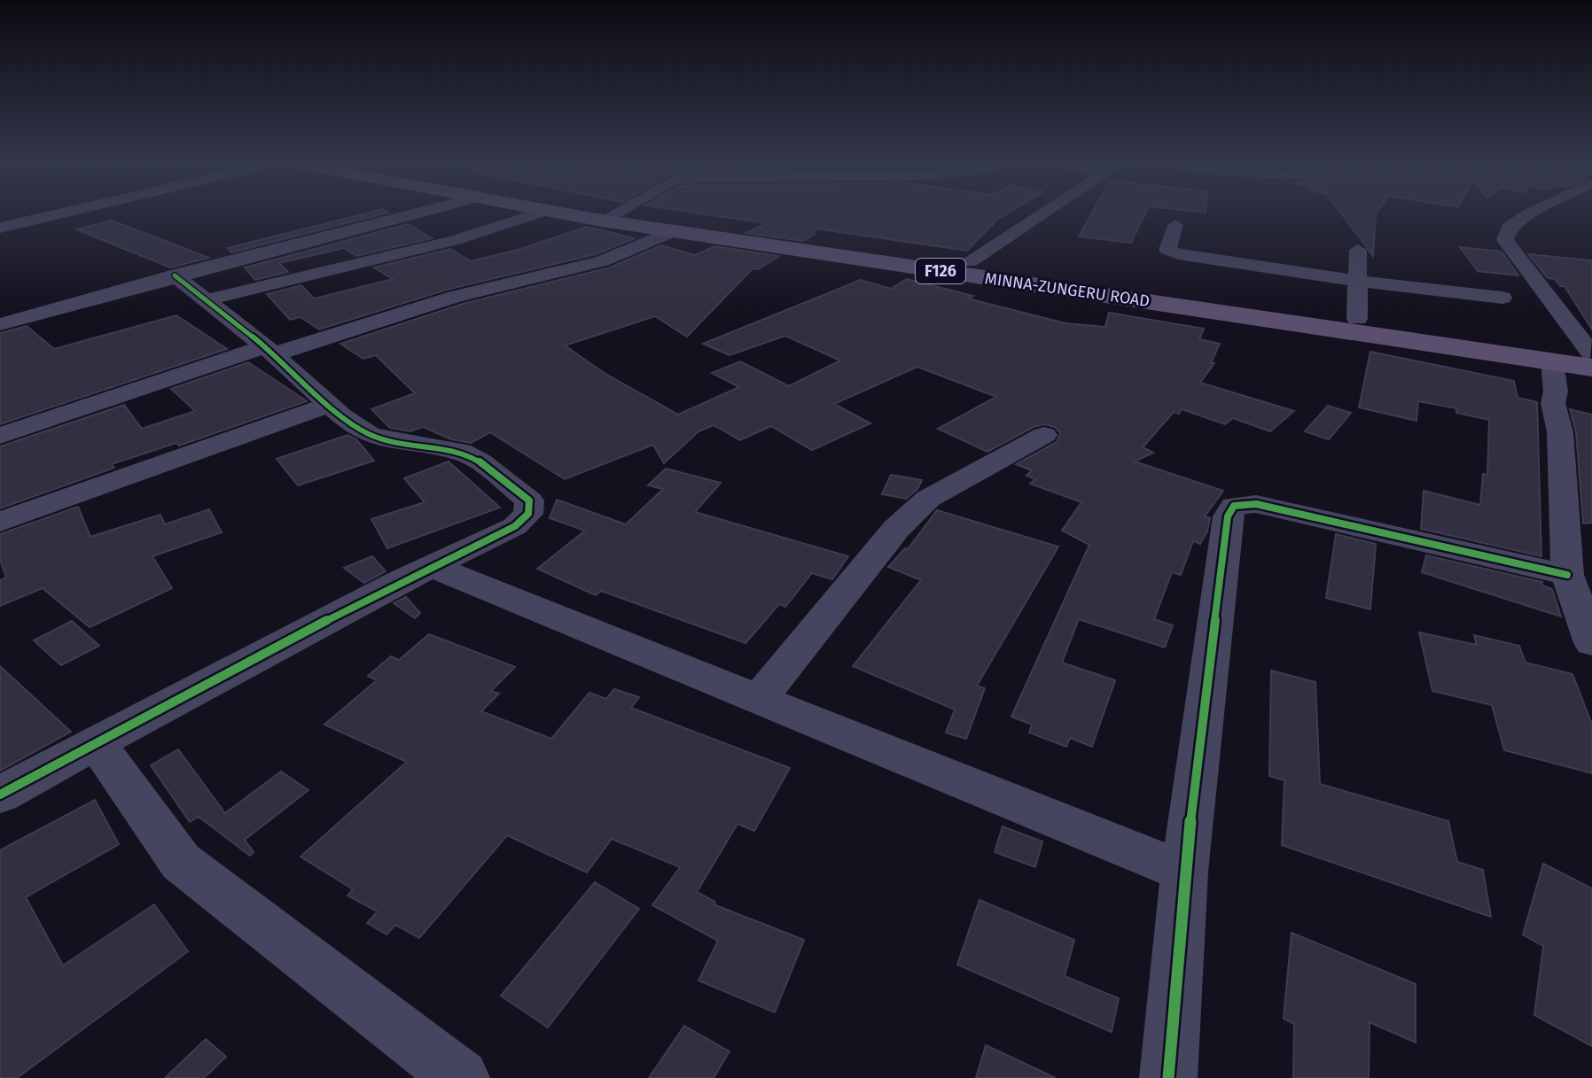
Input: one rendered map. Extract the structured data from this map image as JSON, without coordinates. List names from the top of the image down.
{
  "streets": {
    "main road": ["F126", "MINNA-ZUNGERU ROAD"]
  }
}
